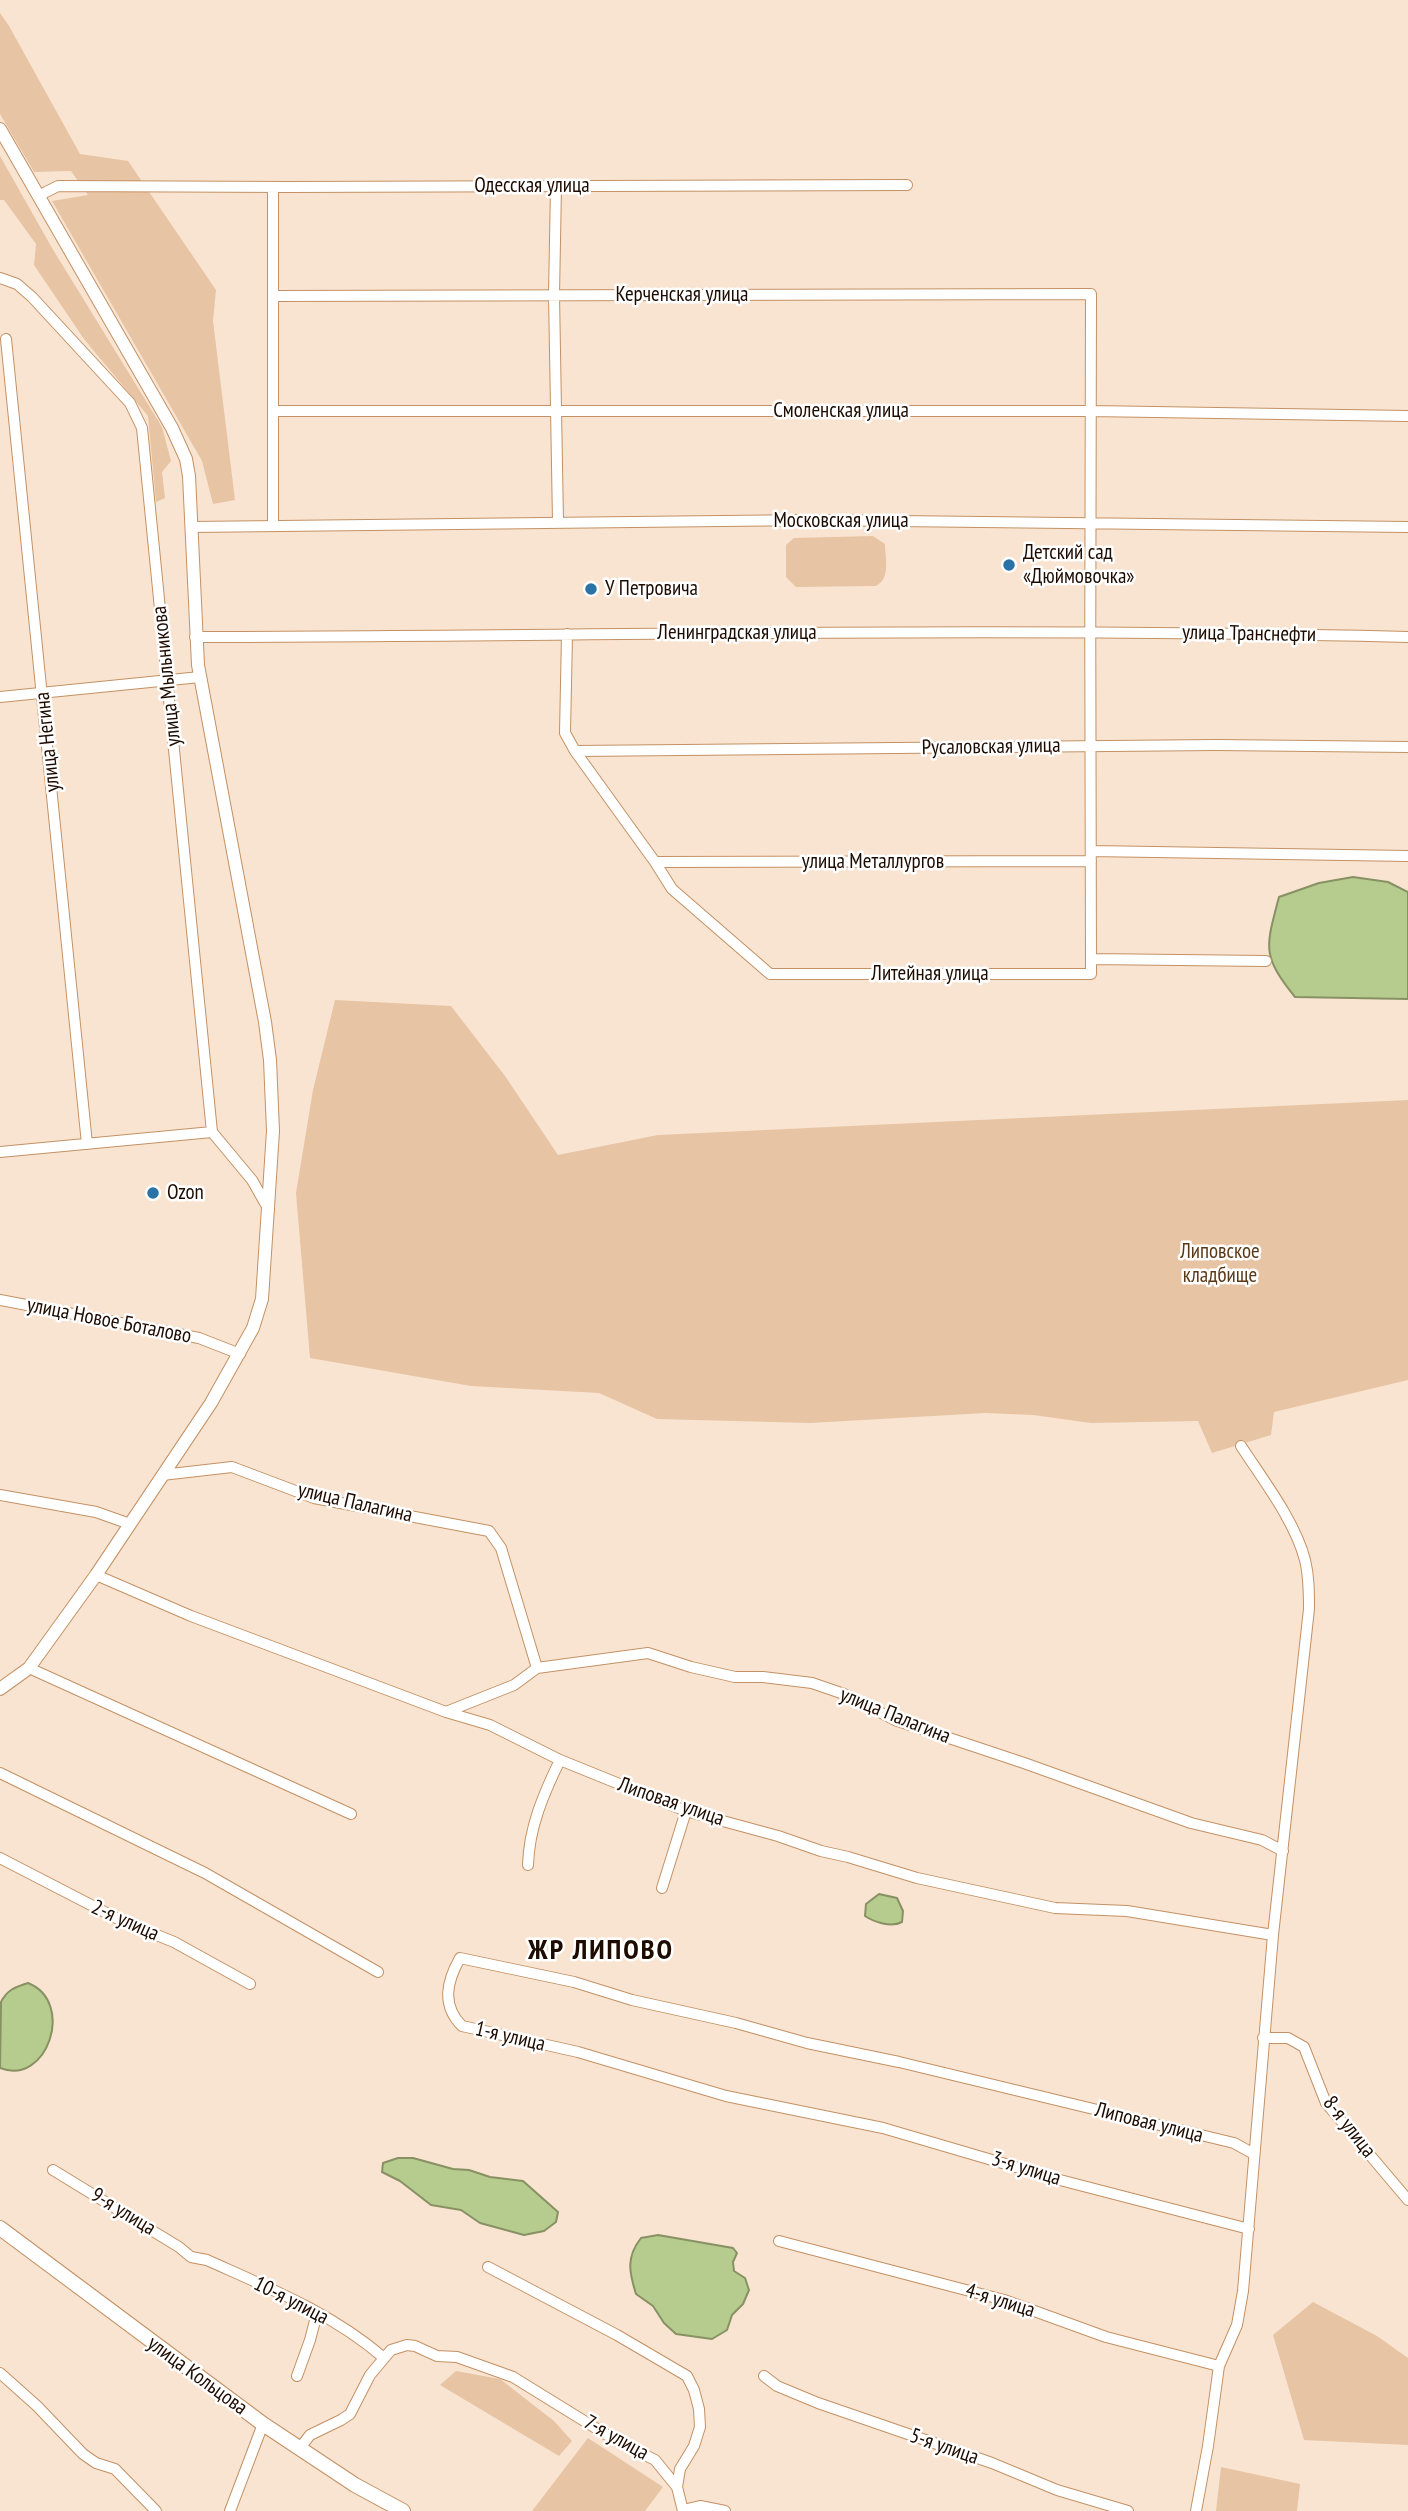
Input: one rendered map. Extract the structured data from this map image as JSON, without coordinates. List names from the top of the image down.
{
  "streets": {
    "main road": ["улица Кольцова"],
    "street": [
      "Одесская улица",
      "Керченская улица",
      "Смоленская улица",
      "Московская улица",
      "Ленинградская улица",
      "улица Транснефти",
      "улица Мыльникова",
      "улица Негина",
      "Русаловская улица",
      "улица Металлургов",
      "Литейная улица",
      "улица Новое Боталово",
      "улица Палагина",
      "Липовая улица",
      "2-я улица",
      "1-я улица",
      "8-я улица",
      "3-я улица",
      "9-я улица",
      "10-я улица",
      "4-я улица",
      "7-я улица",
      "5-я улица"
    ]
  },
  "crossings": [
    ["Керченская улица", "Смоленская улица"],
    ["Ленинградская улица", "улица Транснефти"],
    ["улица Металлургов", "Литейная улица"],
    ["улица Палагина", "Липовая улица"],
    ["Липовая улица", "1-я улица"],
    ["1-я улица", "3-я улица"],
    ["9-я улица", "10-я улица"],
    ["10-я улица", "7-я улица"]
  ],
  "districts": ["ЖР ЛИПОВО"],
  "parks": ["Липовское кладбище"],
  "places": ["Детский сад «Дюймовочка»", "У Петровича", "Ozon"]
}
